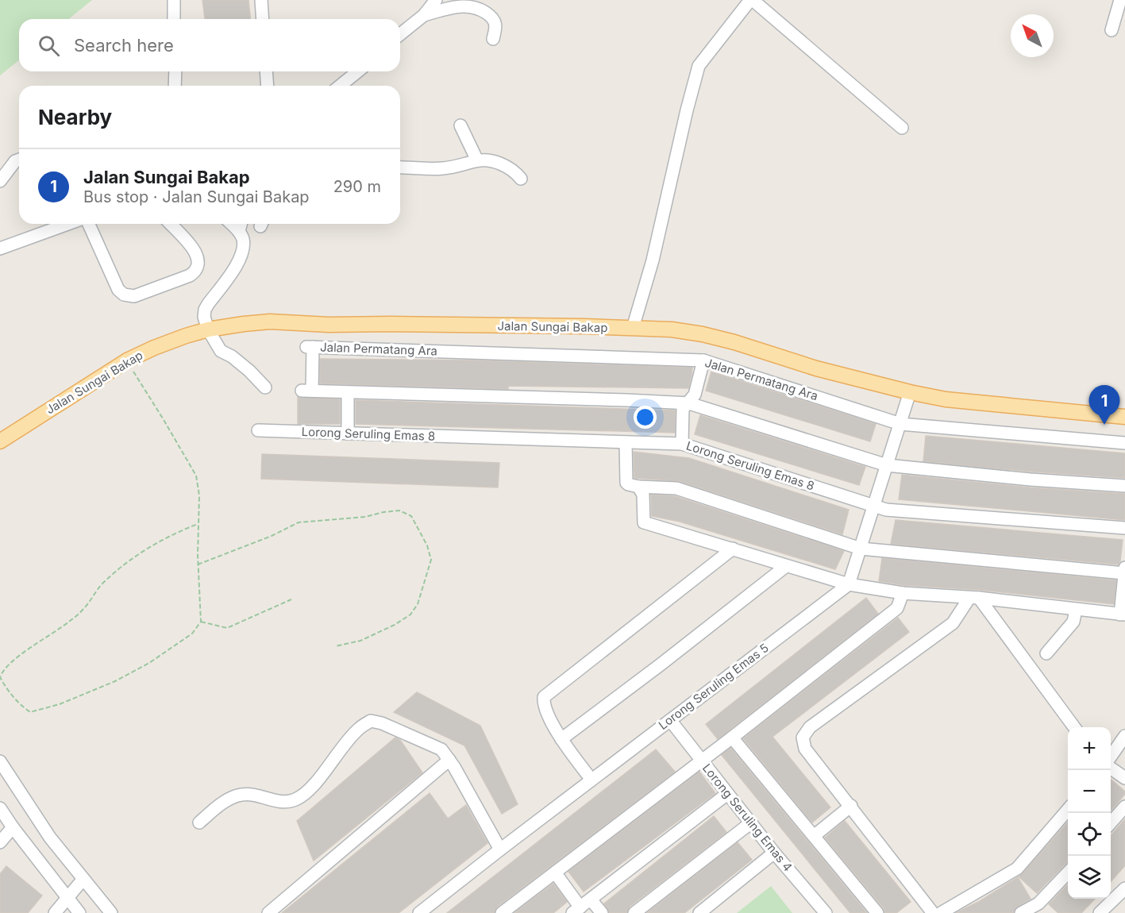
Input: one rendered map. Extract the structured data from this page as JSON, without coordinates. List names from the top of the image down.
{
  "streets": {
    "main road": ["Jalan Sungai Bakap"],
    "street": [
      "Jalan Permatang Ara",
      "Lorong Seruling Emas 8",
      "Lorong Seruling Emas 5",
      "Lorong Seruling Emas 4"
    ]
  },
  "crossings": [
    ["Lorong Seruling Emas 5", "Lorong Seruling Emas 4"]
  ],
  "north": "top left",
  "page": {
    "search": "Search here",
    "heading": "Nearby",
    "list": [
      {
        "mark": "1",
        "name": "Jalan Sungai Bakap",
        "note": "Bus stop · Jalan Sungai Bakap",
        "value": "290 m"
      }
    ],
    "pins": "1",
    "map_buttons": ["+", "−"]
  }
}
